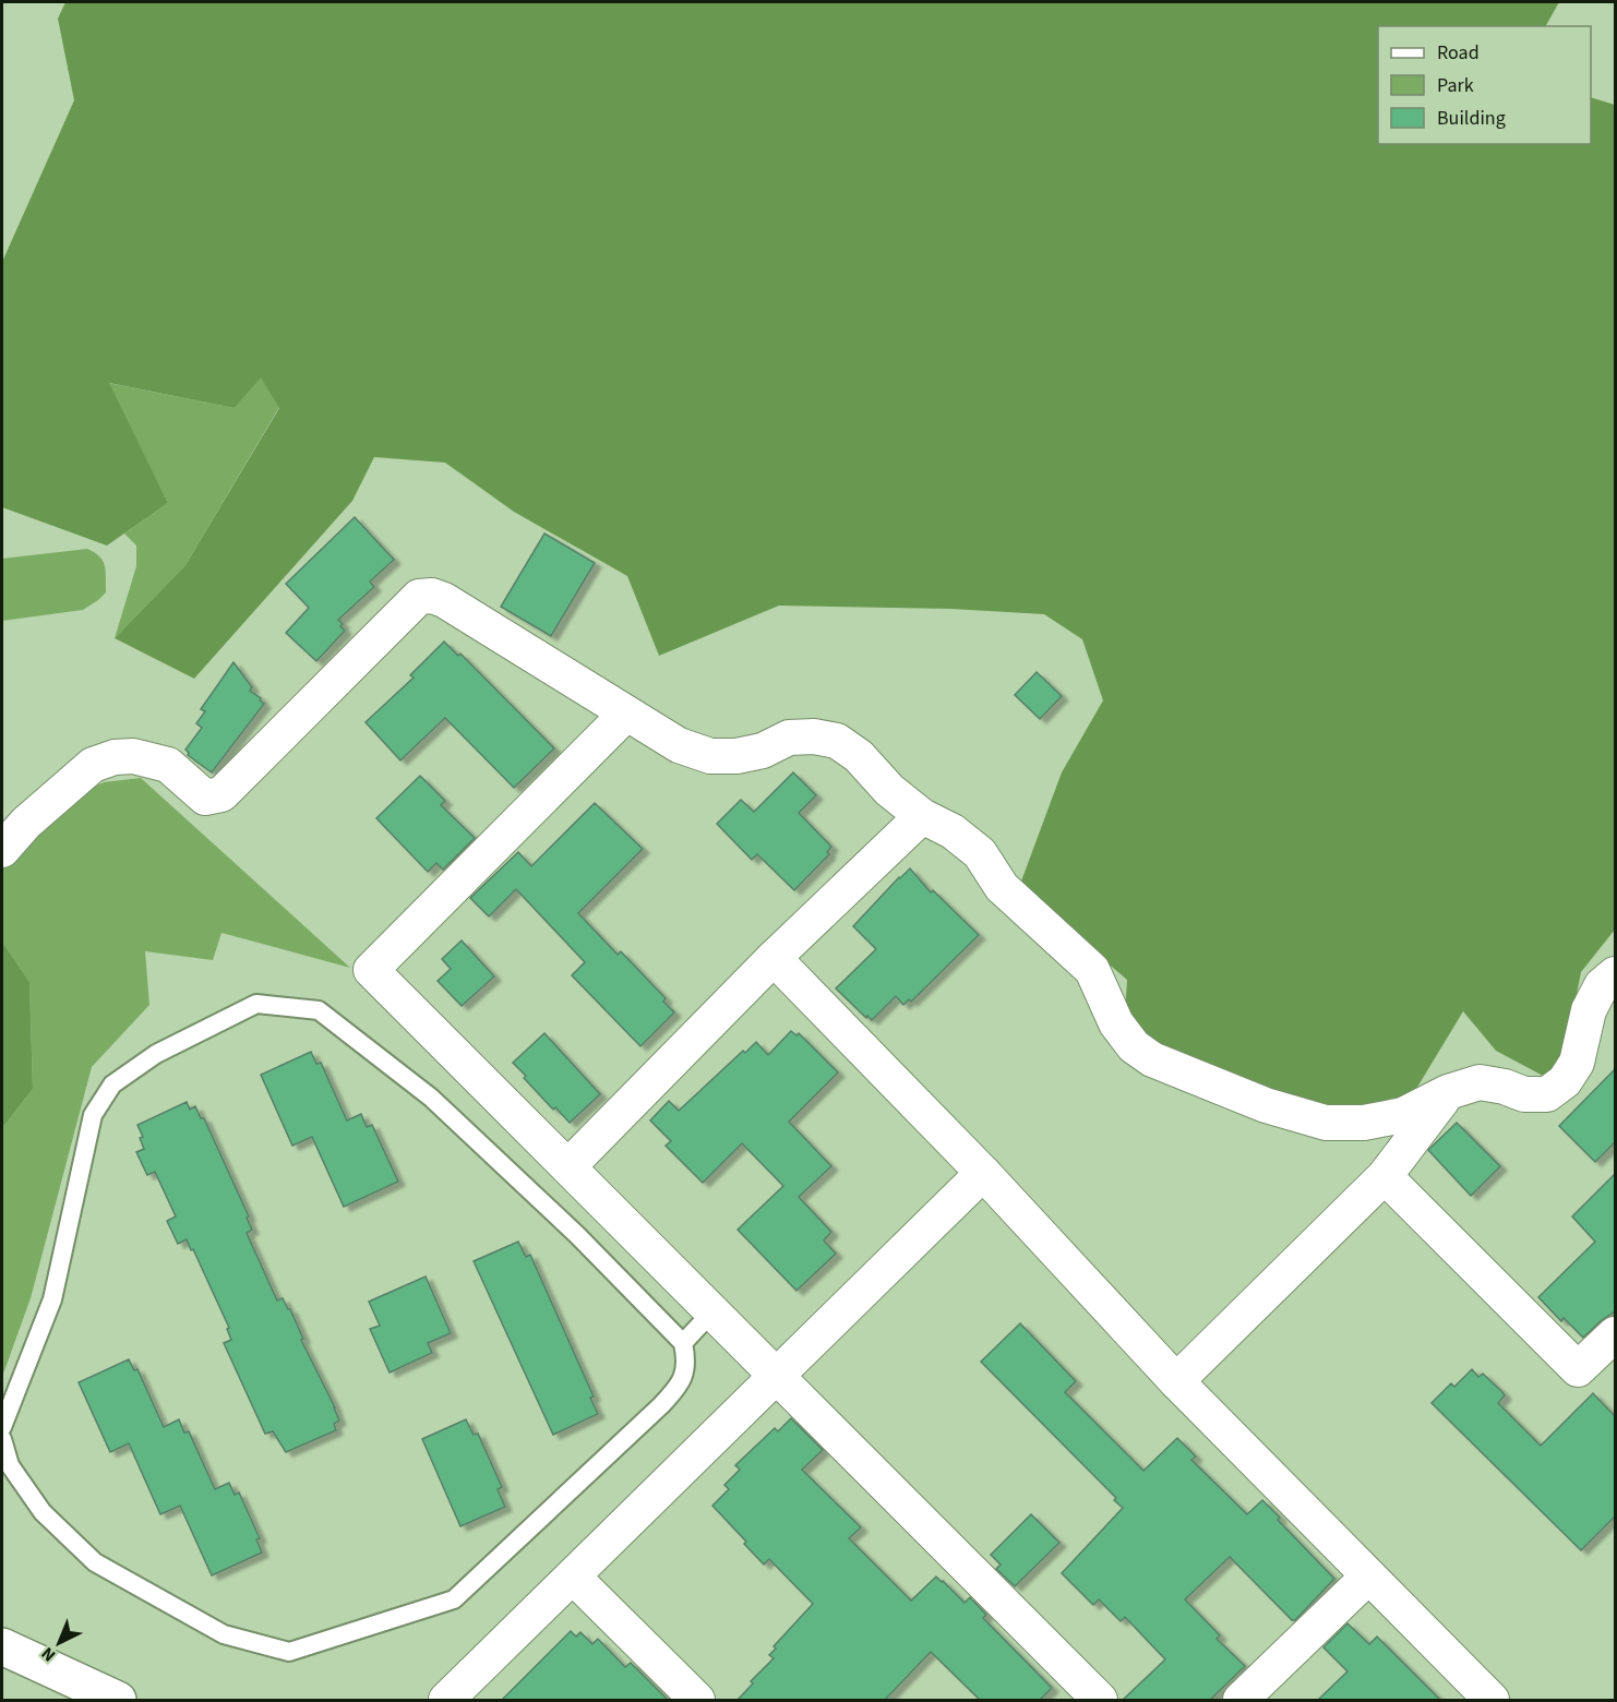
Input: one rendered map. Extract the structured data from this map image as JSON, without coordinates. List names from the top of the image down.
{
  "legend": ["Road", "Park", "Building"],
  "north": "bottom left"
}
